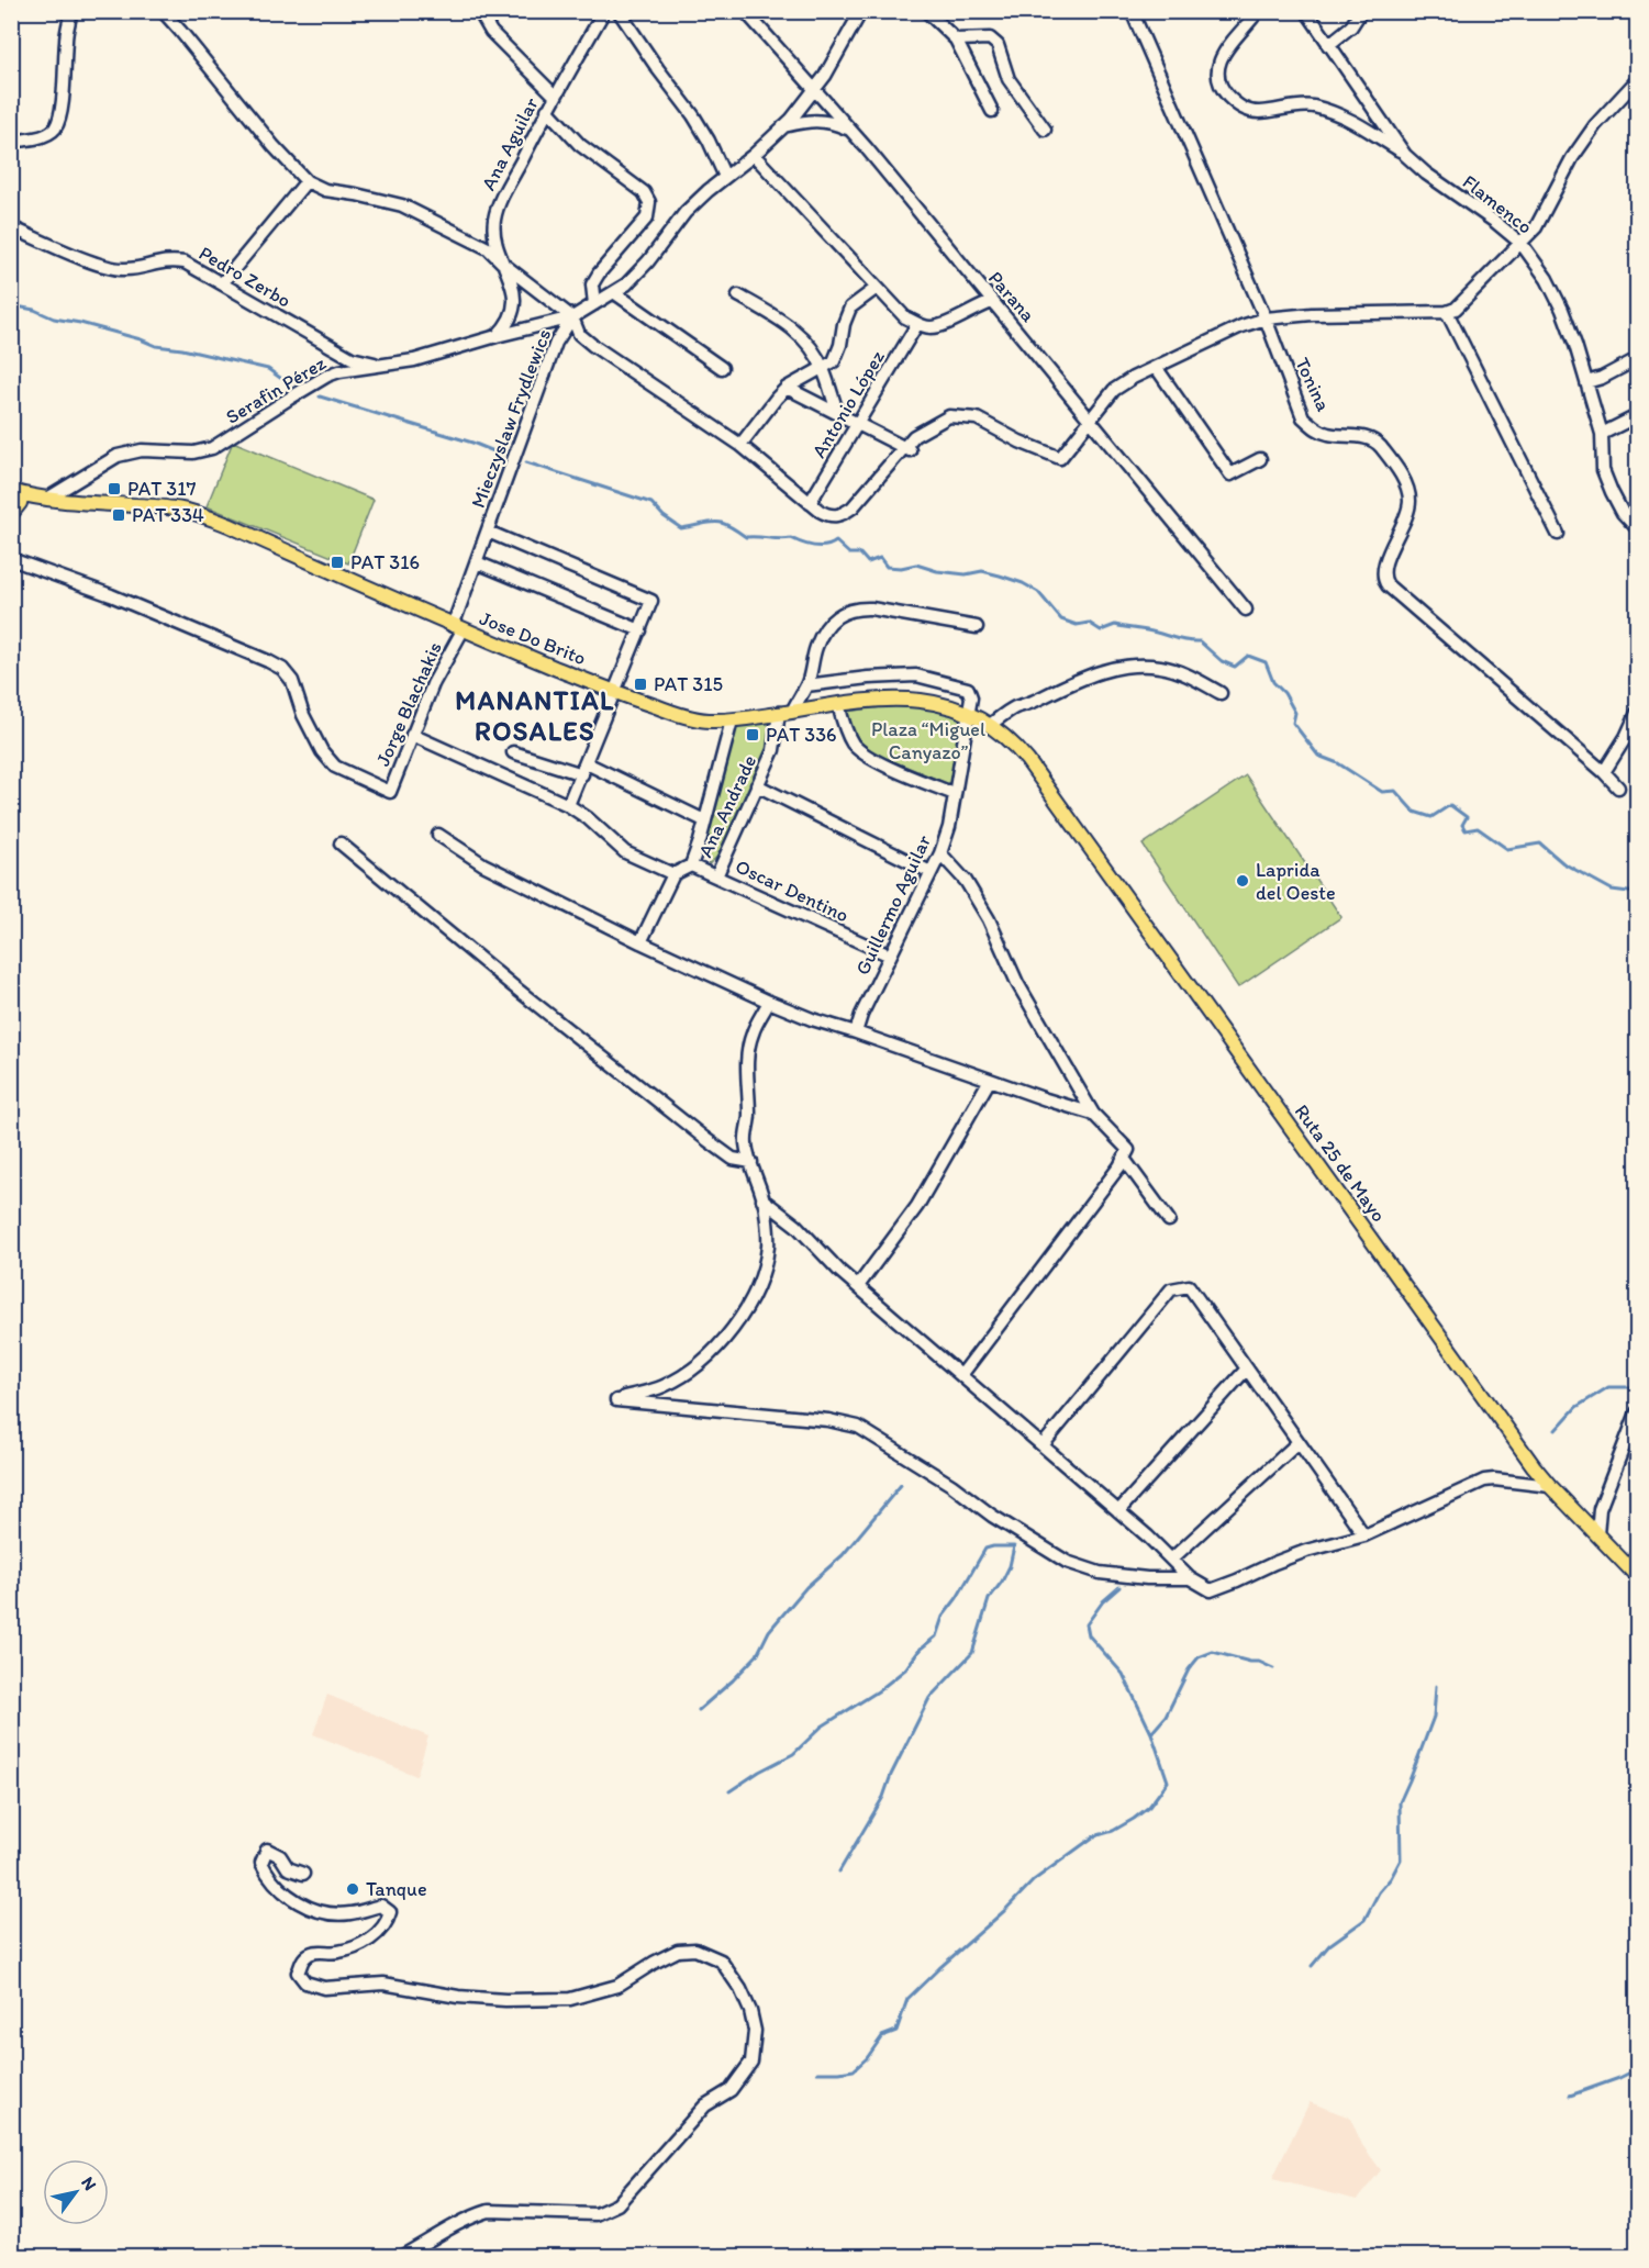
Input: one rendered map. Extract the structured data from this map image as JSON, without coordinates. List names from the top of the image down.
{
  "streets": {
    "main road": ["Jose Do Brito", "Ruta 25 de Mayo"],
    "street": [
      "Ana Aguilar",
      "Flamenco",
      "Pedro Zerbo",
      "Parana",
      "Tonina",
      "Serafin Pérez",
      "Antonio López",
      "Mieczyslaw Frydlewics",
      "Jorge Blachakis",
      "Ana Andrade",
      "Oscar Dentino",
      "Guillermo Aguilar"
    ]
  },
  "crossings": [
    ["Ana Aguilar", "Serafin Pérez"],
    ["Pedro Zerbo", "Serafin Pérez"],
    ["Parana", "Mieczyslaw Frydlewics"],
    ["Serafin Pérez", "Mieczyslaw Frydlewics"],
    ["Serafin Pérez", "Jose Do Brito"],
    ["Mieczyslaw Frydlewics", "Jose Do Brito"],
    ["Mieczyslaw Frydlewics", "Jorge Blachakis"],
    ["Jose Do Brito", "Jorge Blachakis"],
    ["Jose Do Brito", "Ana Andrade"],
    ["Jose Do Brito", "Guillermo Aguilar"],
    ["Jose Do Brito", "Ruta 25 de Mayo"],
    ["Ana Andrade", "Oscar Dentino"],
    ["Oscar Dentino", "Guillermo Aguilar"]
  ],
  "districts": ["MANANTIAL ROSALES"],
  "parks": ["Plaza “Miguel Canyazo”"],
  "places": {
    "transit": [
      "PAT 317",
      "PAT 334",
      "PAT 316",
      "PAT 315",
      "PAT 336"
    ],
    "other": ["Laprida del Oeste", "Tanque"]
  },
  "north": "top right"
}
